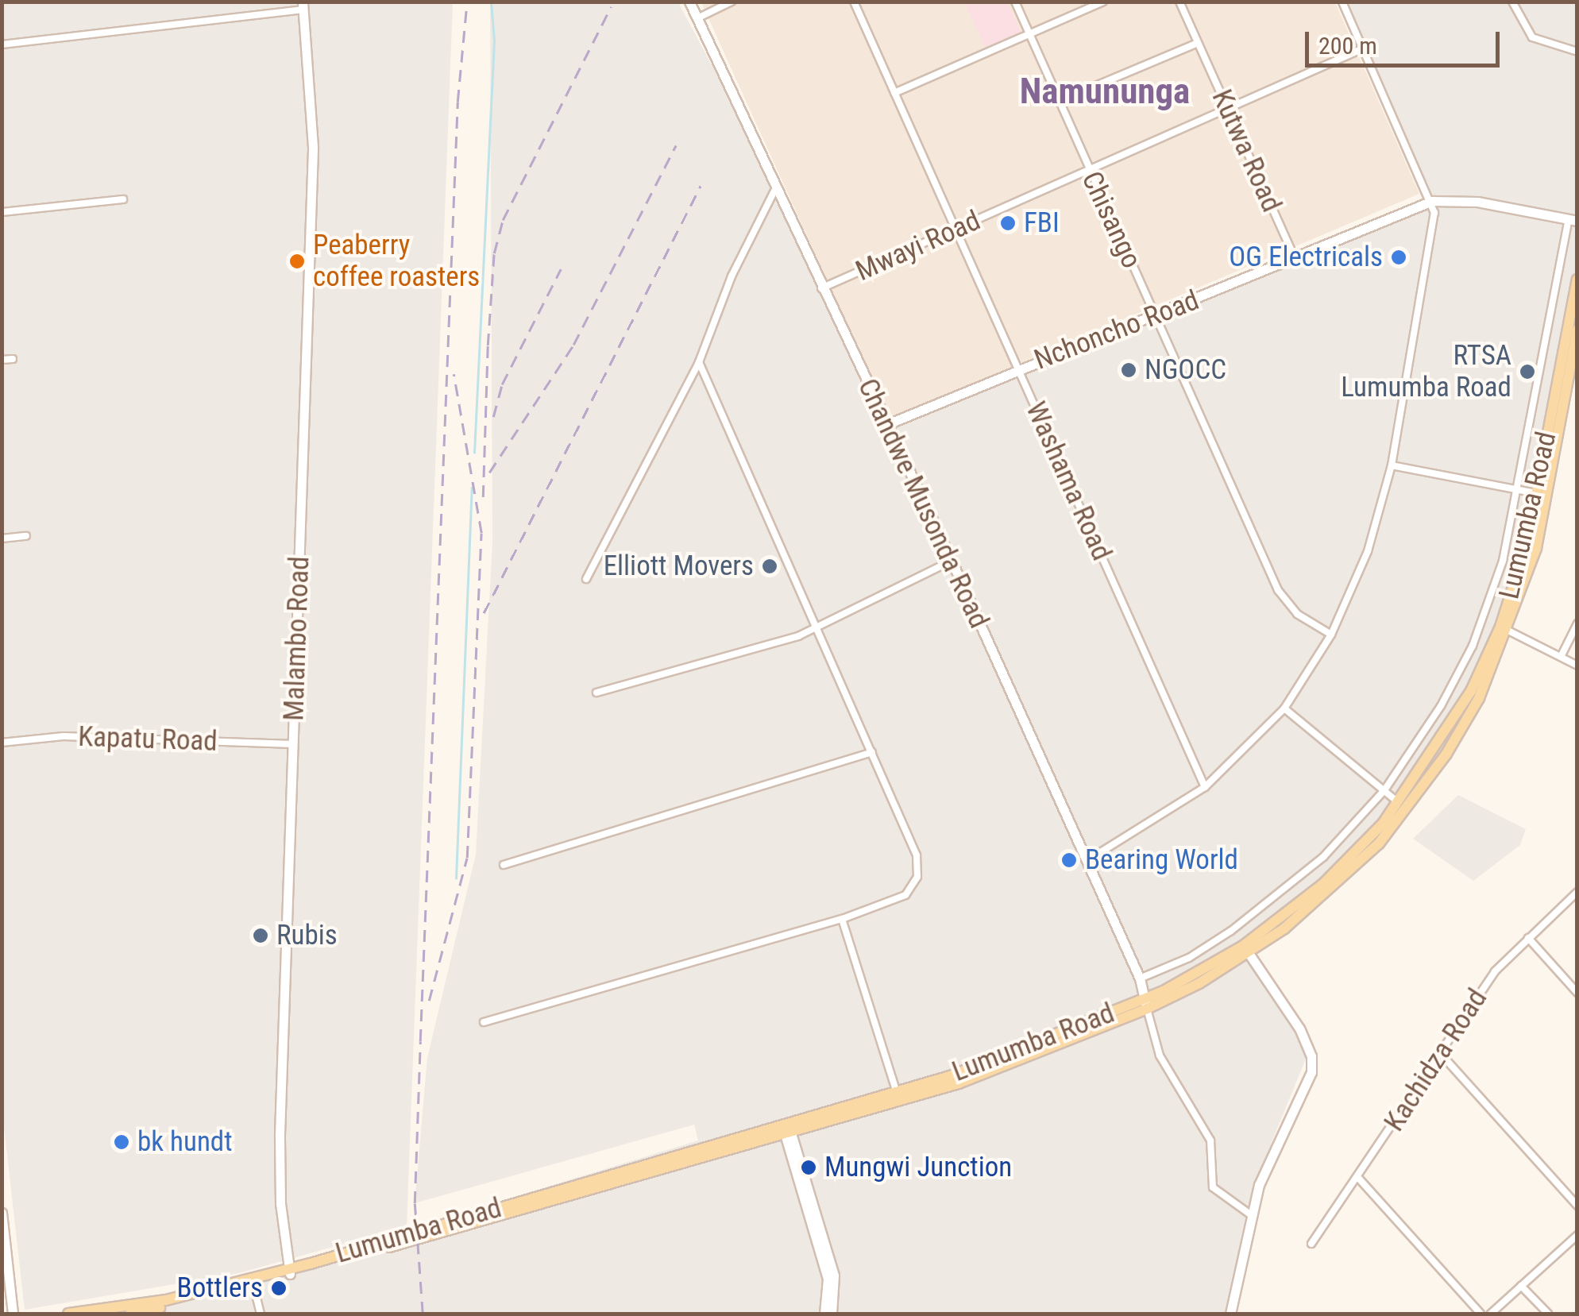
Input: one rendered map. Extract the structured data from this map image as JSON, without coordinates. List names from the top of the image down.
{
  "streets": {
    "main road": ["Lumumba Road"],
    "street": [
      "Kutwa Road",
      "Chisango",
      "Mwayi Road",
      "Nchoncho Road",
      "Washama Road",
      "Chandwe Musonda Road",
      "Malambo Road",
      "Kapatu Road",
      "Kachidza Road"
    ]
  },
  "crossings": [
    ["Kutwa Road", "Mwayi Road"],
    ["Kutwa Road", "Nchoncho Road"],
    ["Chisango", "Mwayi Road"],
    ["Chisango", "Nchoncho Road"],
    ["Mwayi Road", "Washama Road"],
    ["Mwayi Road", "Chandwe Musonda Road"],
    ["Nchoncho Road", "Washama Road"],
    ["Nchoncho Road", "Chandwe Musonda Road"],
    ["Chandwe Musonda Road", "Lumumba Road"],
    ["Lumumba Road", "Malambo Road"],
    ["Malambo Road", "Kapatu Road"]
  ],
  "districts": ["Namununga"],
  "places": [
    "FBI",
    "OG Electricals",
    "Peaberry coffee roasters",
    "NGOCC",
    "RTSA Lumumba Road",
    "Elliott Movers",
    "Bearing World",
    "Rubis",
    "bk hundt",
    "Mungwi Junction",
    "Bottlers"
  ],
  "scale_bar": "200 m"
}
